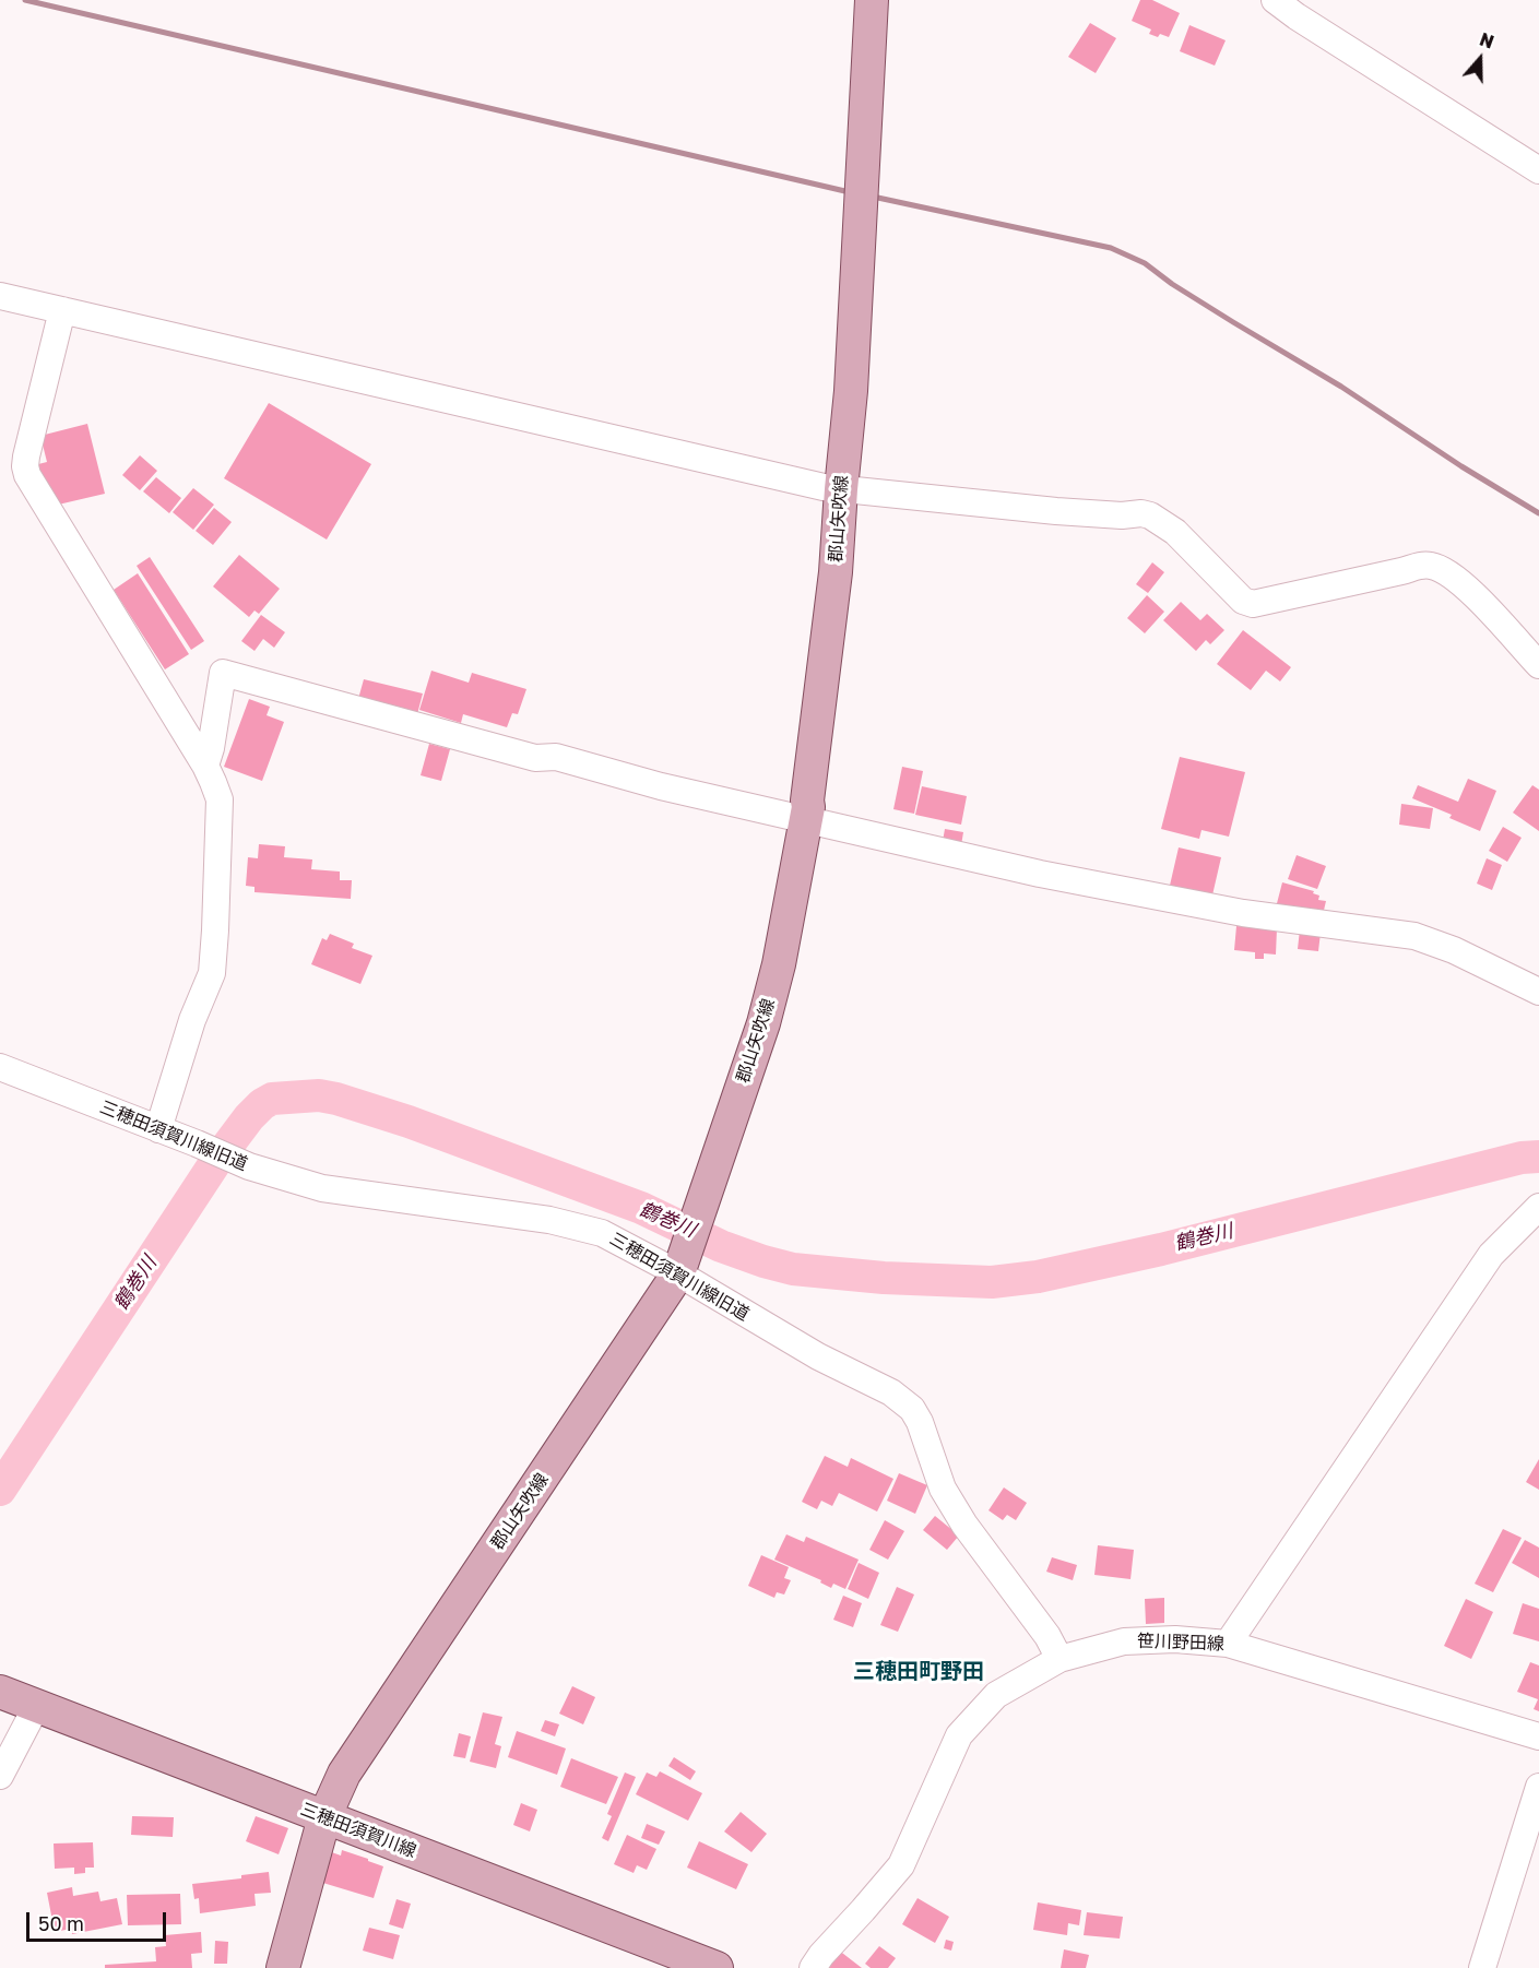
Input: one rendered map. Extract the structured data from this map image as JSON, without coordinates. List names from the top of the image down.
{
  "streets": {
    "main road": ["郡山矢吹線", "三穂田須賀川線"],
    "street": ["三穂田須賀川線旧道", "笹川野田線"]
  },
  "crossings": [
    ["郡山矢吹線", "三穂田須賀川線旧道"],
    ["郡山矢吹線", "三穂田須賀川線"],
    ["三穂田須賀川線旧道", "笹川野田線"]
  ],
  "districts": ["三穂田町野田"],
  "water": ["鶴巻川"],
  "scale_bar": "50 m",
  "north": "top"
}
